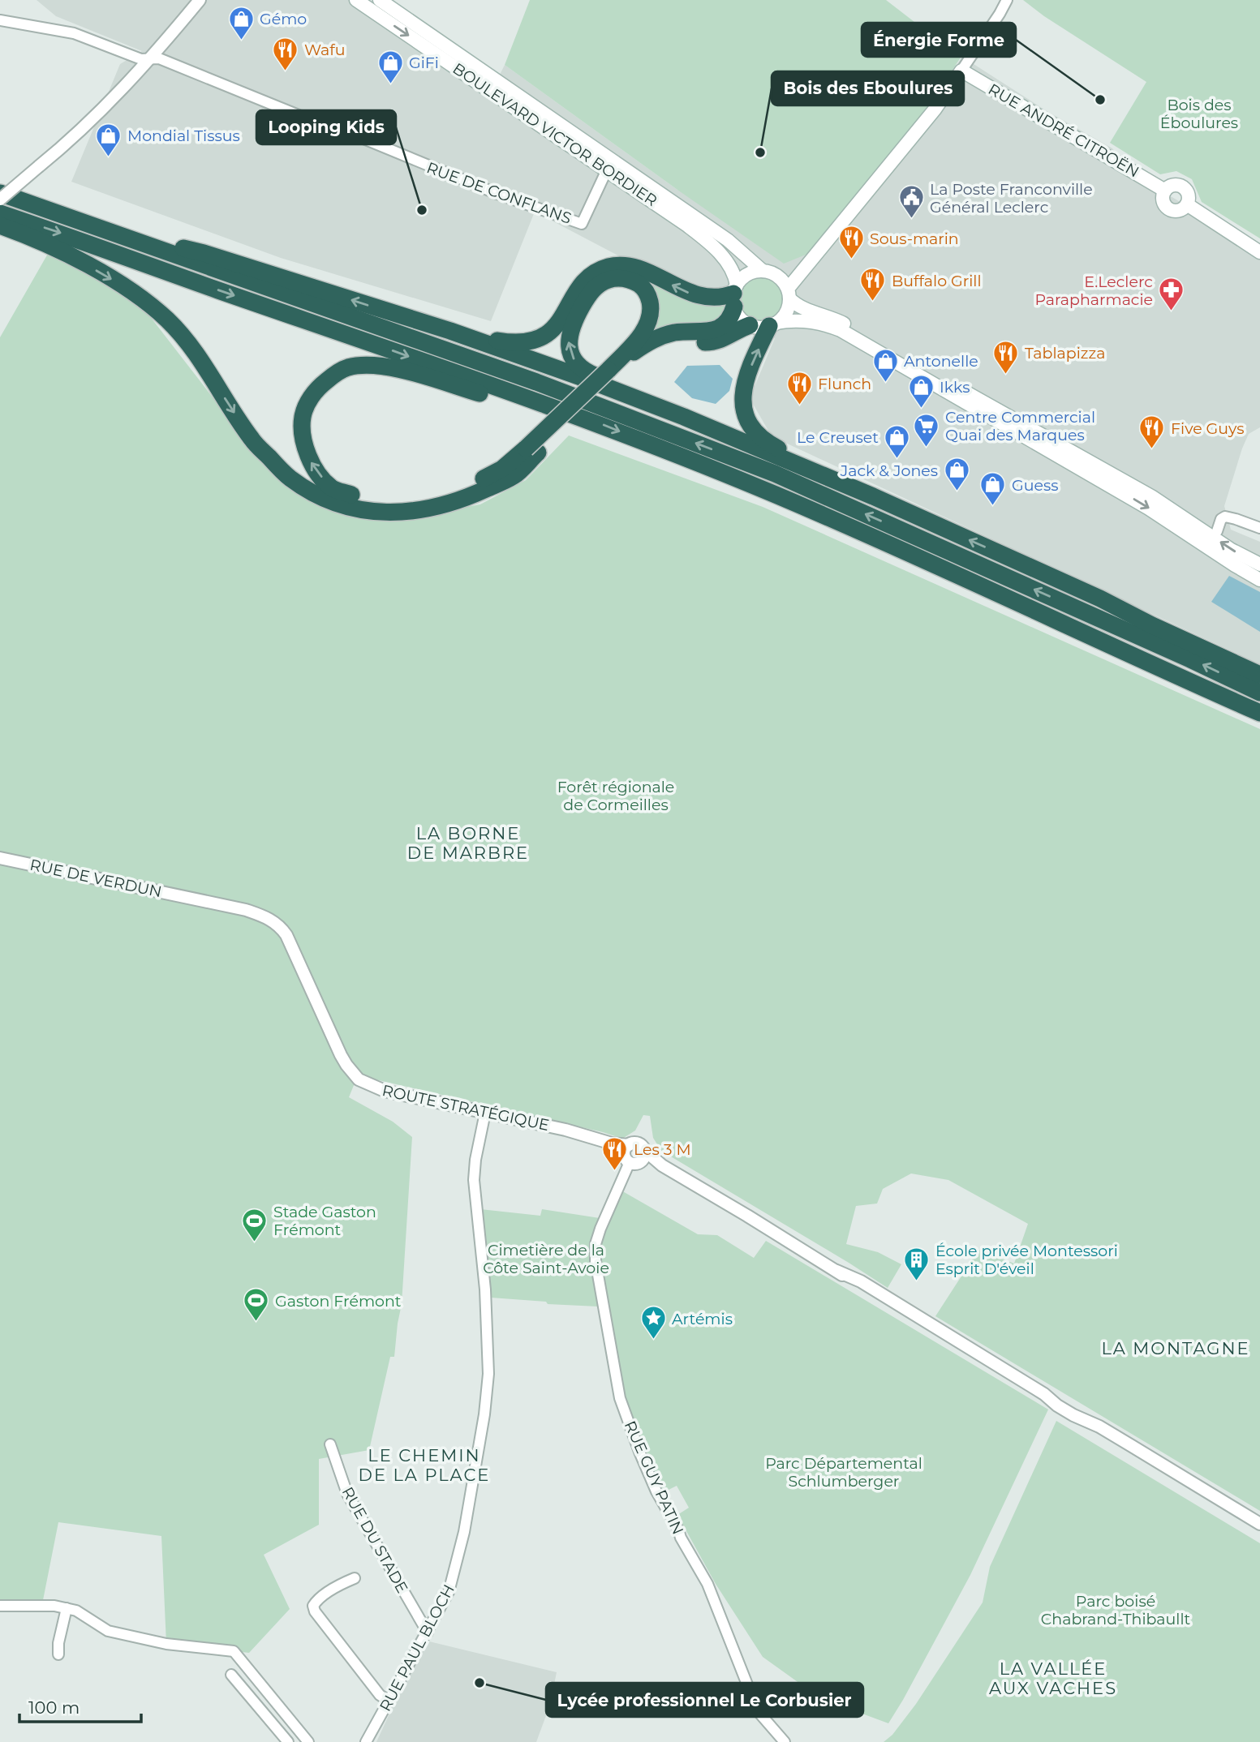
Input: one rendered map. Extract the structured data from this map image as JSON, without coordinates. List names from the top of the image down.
{
  "streets": {
    "main road": ["RUE ANDRÉ CITROËN", "BOULEVARD VICTOR BORDIER"],
    "street": [
      "RUE DE CONFLANS",
      "RUE DE VERDUN",
      "ROUTE STRATÉGIQUE",
      "RUE GUY PATIN",
      "RUE DU STADE",
      "RUE PAUL BLOCH"
    ]
  },
  "crossings": [
    ["BOULEVARD VICTOR BORDIER", "RUE DE CONFLANS"],
    ["RUE DE VERDUN", "ROUTE STRATÉGIQUE"],
    ["ROUTE STRATÉGIQUE", "RUE GUY PATIN"],
    ["ROUTE STRATÉGIQUE", "RUE PAUL BLOCH"],
    ["RUE DU STADE", "RUE PAUL BLOCH"]
  ],
  "districts": [
    "LA BORNE DE MARBRE",
    "LA MONTAGNE",
    "LE CHEMIN DE LA PLACE",
    "LA VALLÉE AUX VACHES"
  ],
  "parks": [
    "Bois des Éboulures",
    "Forêt régionale de Cormeilles",
    "Cimetière de la Côte Saint-Avoie",
    "Parc Départemental Schlumberger",
    "Parc boisé Chabrand-Thibaullt"
  ],
  "places": {
    "shop": [
      "Gémo",
      "GiFi",
      "Mondial Tissus",
      "Antonelle",
      "Ikks",
      "Le Creuset",
      "Jack & Jones",
      "Guess"
    ],
    "restaurant": [
      "Wafu",
      "Sous-marin",
      "Buffalo Grill",
      "Tablapizza",
      "Flunch",
      "Five Guys",
      "Les 3 M"
    ],
    "other": [
      "Énergie Forme",
      "Bois des Eboulures",
      "Looping Kids",
      "Lycée professionnel Le Corbusier"
    ],
    "public building": ["La Poste Franconville Général Leclerc"],
    "pharmacy": ["E.Leclerc Parapharmacie"],
    "supermarket": ["Centre Commercial Quai des Marques"],
    "sports": ["Stade Gaston Frémont", "Gaston Frémont"],
    "building": ["École privée Montessori Esprit D'éveil"],
    "place": ["Artémis"]
  },
  "scale_bar": "100 m"
}
